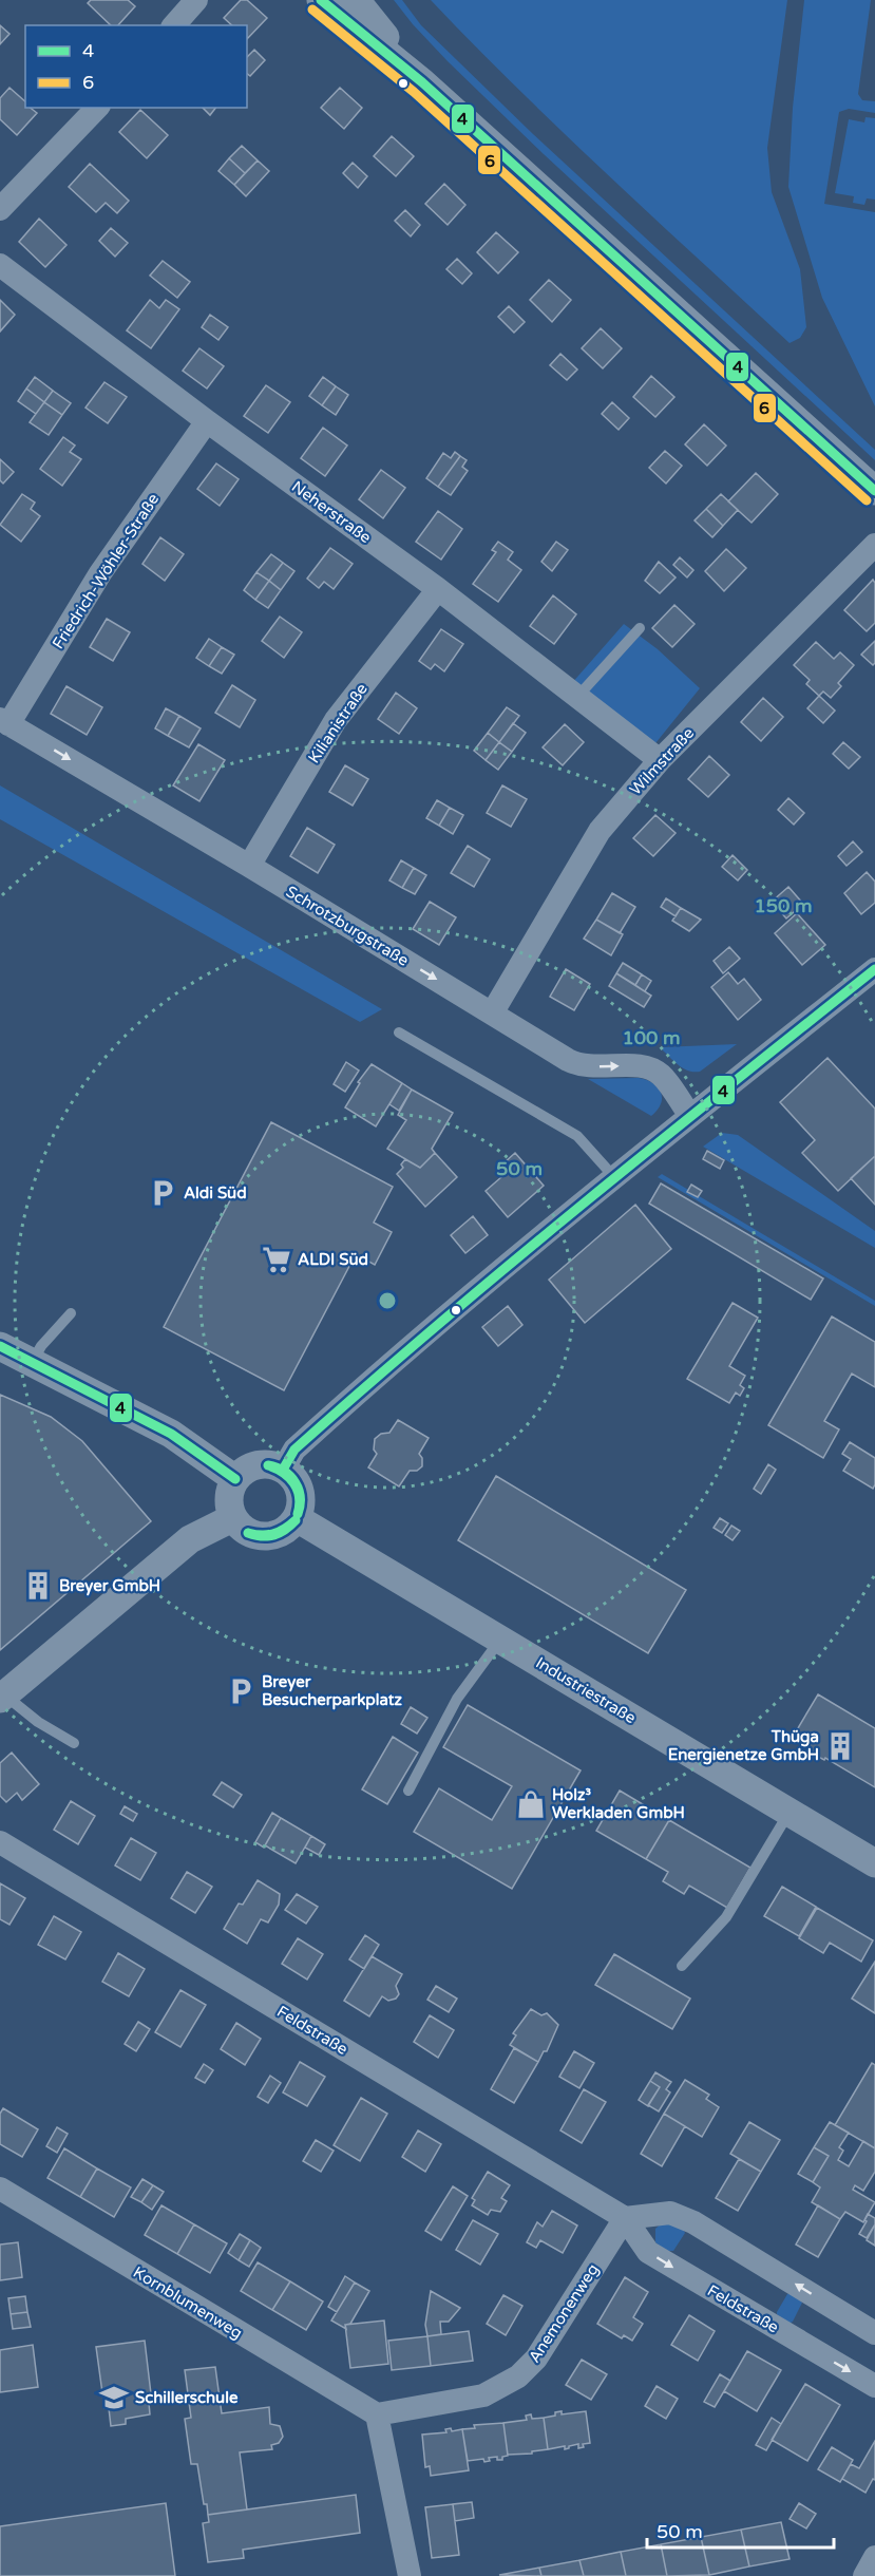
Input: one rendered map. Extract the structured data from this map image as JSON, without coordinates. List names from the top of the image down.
{
  "streets": {
    "street": [
      "Neherstraße",
      "Friedrich-Wöhler-Straße",
      "Kilianistraße",
      "Wilmstraße",
      "Schrotzburgstraße",
      "Industriestraße",
      "Feldstraße",
      "Kornblumenweg",
      "Anemonenweg"
    ]
  },
  "crossings": [
    ["Neherstraße", "Friedrich-Wöhler-Straße"],
    ["Neherstraße", "Kilianistraße"],
    ["Neherstraße", "Wilmstraße"],
    ["Friedrich-Wöhler-Straße", "Schrotzburgstraße"],
    ["Kilianistraße", "Schrotzburgstraße"],
    ["Wilmstraße", "Schrotzburgstraße"],
    ["Feldstraße", "Anemonenweg"],
    ["Kornblumenweg", "Anemonenweg"]
  ],
  "one_way": ["Schrotzburgstraße"],
  "places": {
    "parking": ["Aldi Süd", "Breyer Besucherparkplatz"],
    "supermarket": ["ALDI Süd"],
    "building": ["Breyer GmbH", "Thüga Energienetze GmbH"],
    "shop": ["Holz³ Werkladen GmbH"],
    "school or university": ["Schillerschule"]
  },
  "lines": ["transit line 4", "transit line 6"],
  "legend": ["4", "6"],
  "scale_bar": "50 m",
  "rings": ["150 m", "100 m", "50 m"]
}
